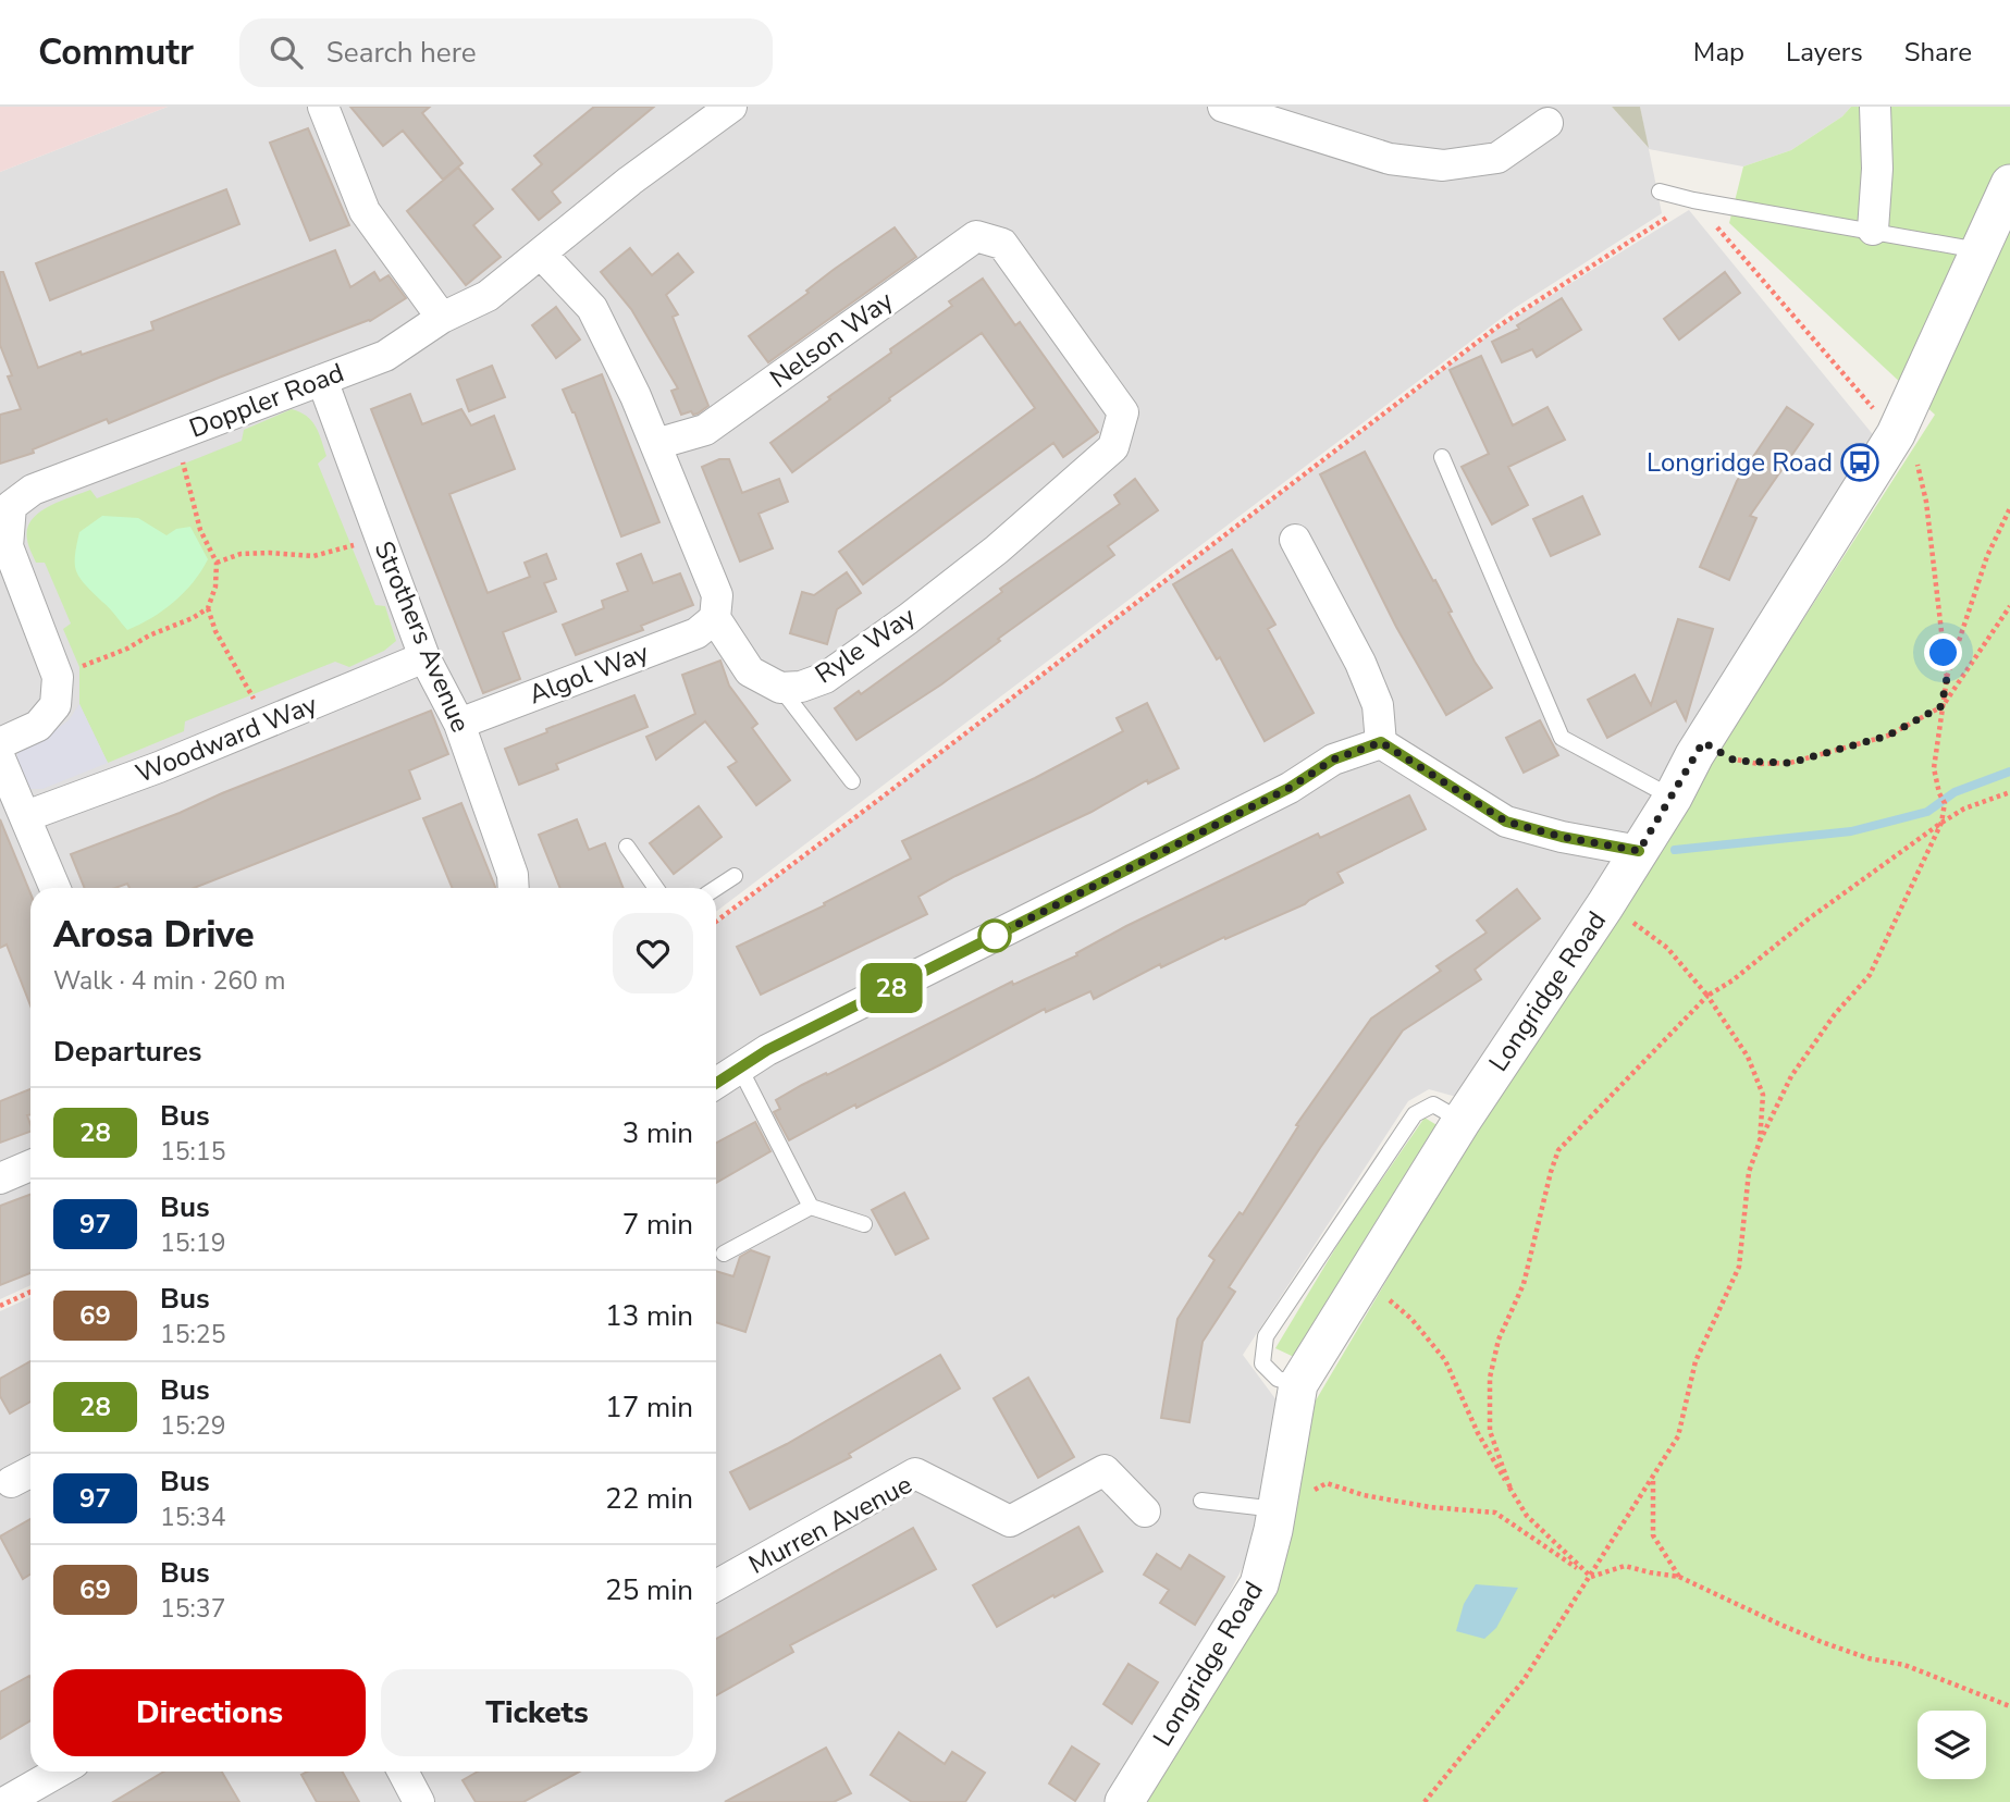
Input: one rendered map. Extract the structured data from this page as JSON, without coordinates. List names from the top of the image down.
{
  "streets": {
    "street": [
      "Nelson Way",
      "Doppler Road",
      "Strothers Avenue",
      "Ryle Way",
      "Algol Way",
      "Woodward Way",
      "Longridge Road",
      "Murren Avenue"
    ]
  },
  "crossings": [
    ["Nelson Way", "Ryle Way"],
    ["Doppler Road", "Strothers Avenue"],
    ["Doppler Road", "Ryle Way"],
    ["Strothers Avenue", "Algol Way"],
    ["Strothers Avenue", "Woodward Way"],
    ["Ryle Way", "Algol Way"]
  ],
  "places": {
    "bus stop": ["Longridge Road"]
  },
  "lines": ["bus line 28"],
  "page": {
    "header": "Commutr",
    "search": "Search here",
    "nav": ["Map", "Layers", "Share"],
    "on_map": "28",
    "heading": [
      ["Arosa Drive", "Walk · 4 min · 260 m"],
      "Departures"
    ],
    "list": [
      {
        "mark": "28",
        "name": "Bus",
        "note": "15:15",
        "value": "3 min"
      },
      {
        "mark": "97",
        "name": "Bus",
        "note": "15:19",
        "value": "7 min"
      },
      {
        "mark": "69",
        "name": "Bus",
        "note": "15:25",
        "value": "13 min"
      },
      {
        "mark": "28",
        "name": "Bus",
        "note": "15:29",
        "value": "17 min"
      },
      {
        "mark": "97",
        "name": "Bus",
        "note": "15:34",
        "value": "22 min"
      },
      {
        "mark": "69",
        "name": "Bus",
        "note": "15:37",
        "value": "25 min"
      }
    ],
    "buttons": ["Directions", "Tickets"]
  }
}
